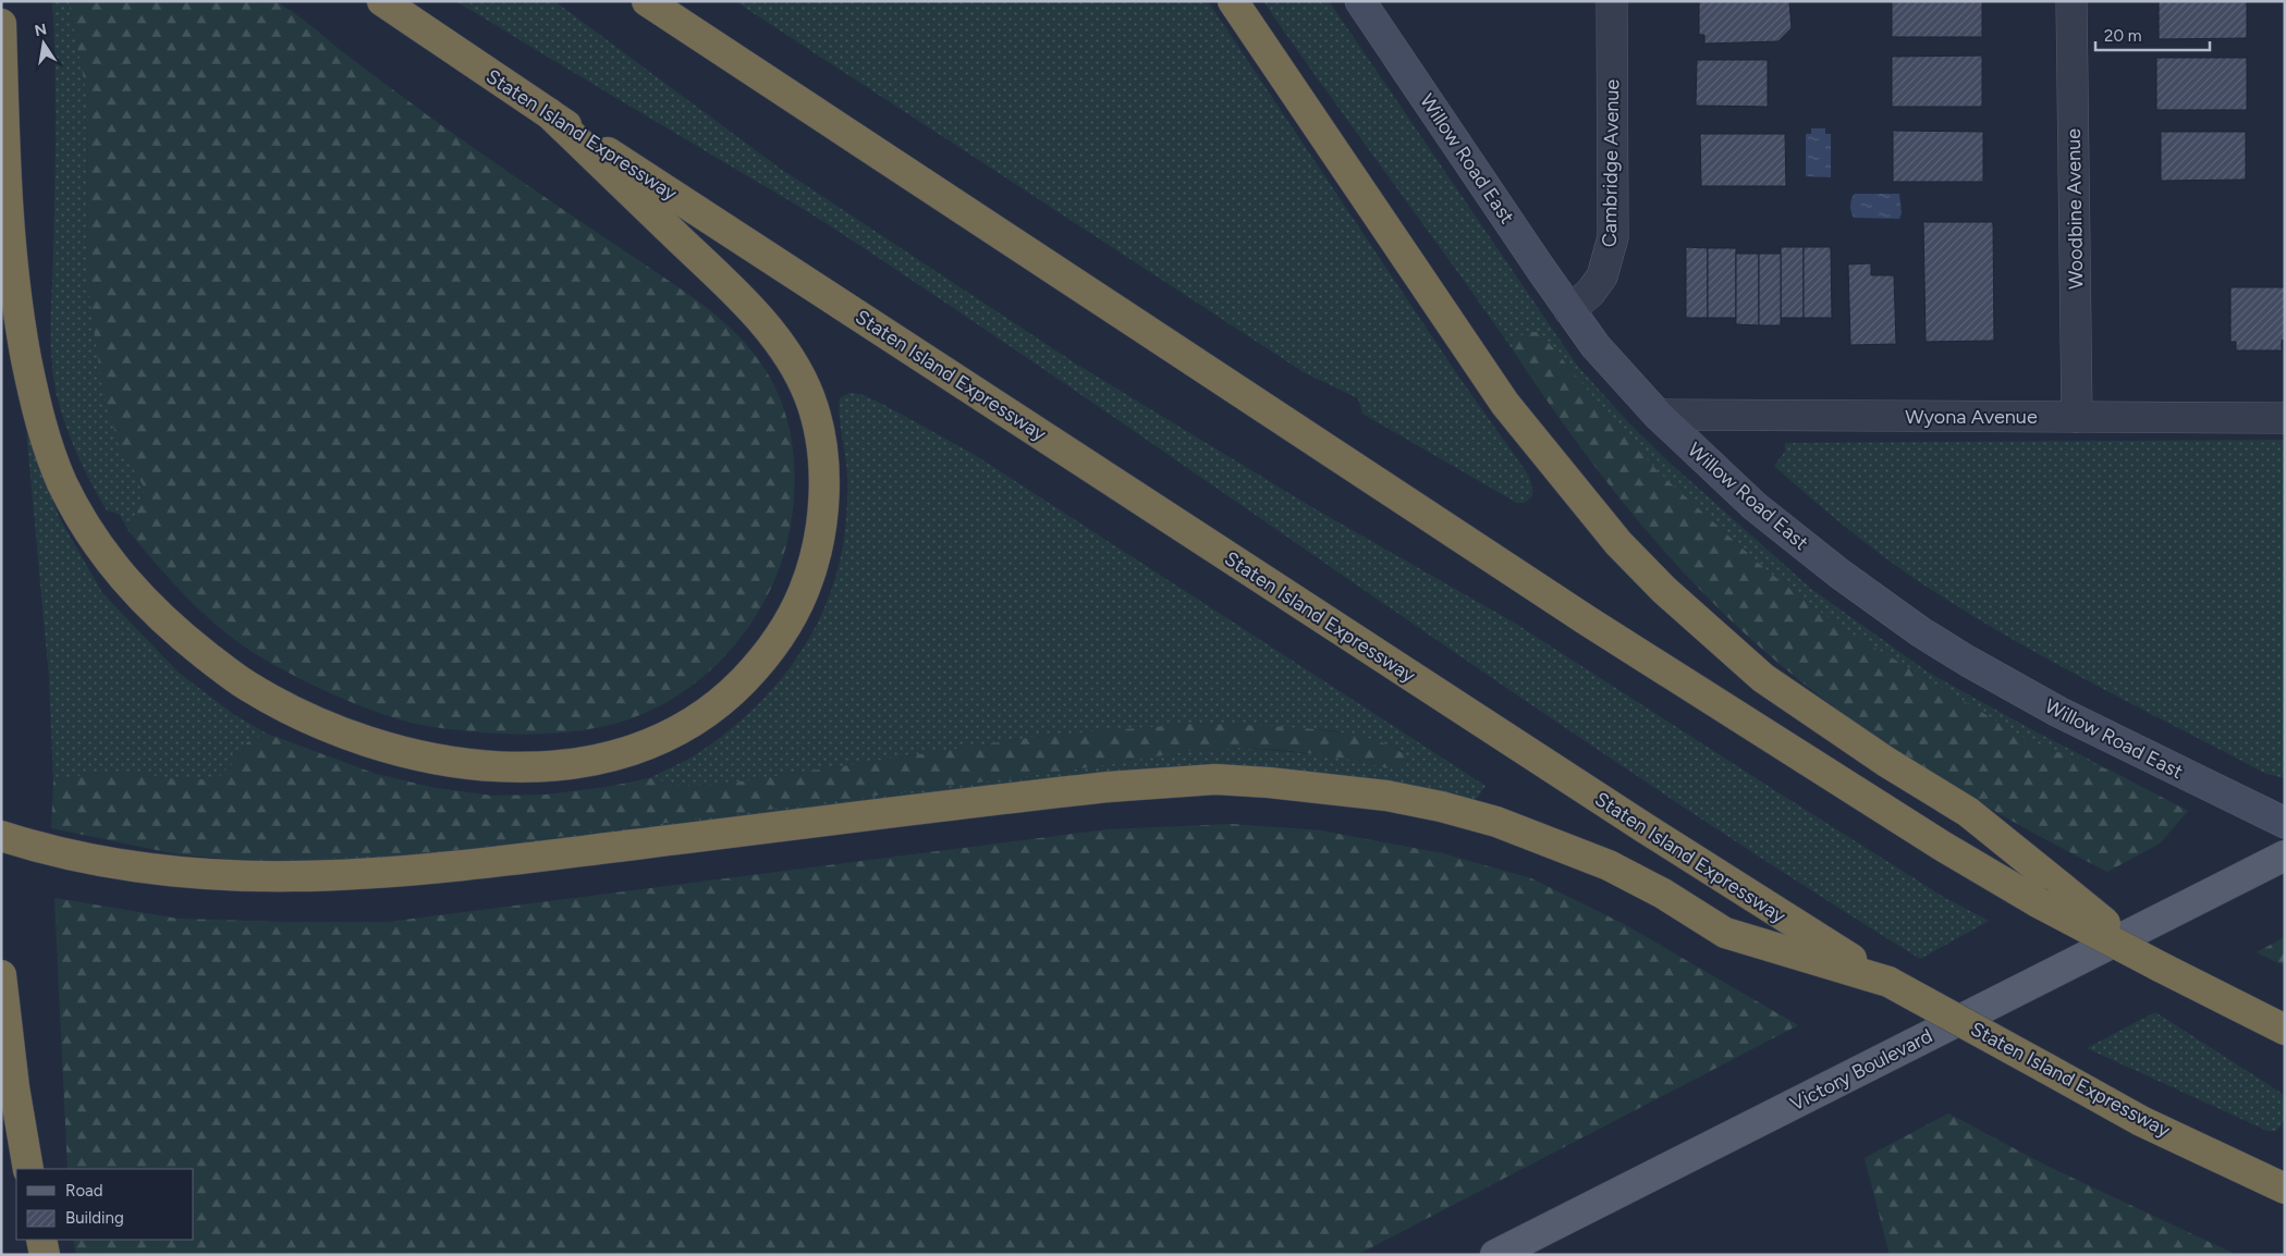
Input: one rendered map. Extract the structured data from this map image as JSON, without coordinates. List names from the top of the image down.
{
  "streets": {
    "highway": ["Staten Island Expressway"],
    "main road": ["Willow Road East", "Victory Boulevard"],
    "street": ["Cambridge Avenue", "Woodbine Avenue", "Wyona Avenue"]
  },
  "crossings": [
    ["Willow Road East", "Cambridge Avenue"],
    ["Willow Road East", "Wyona Avenue"],
    ["Woodbine Avenue", "Wyona Avenue"]
  ],
  "legend": ["Road", "Building"],
  "scale_bar": "20 m",
  "north": "top"
}
